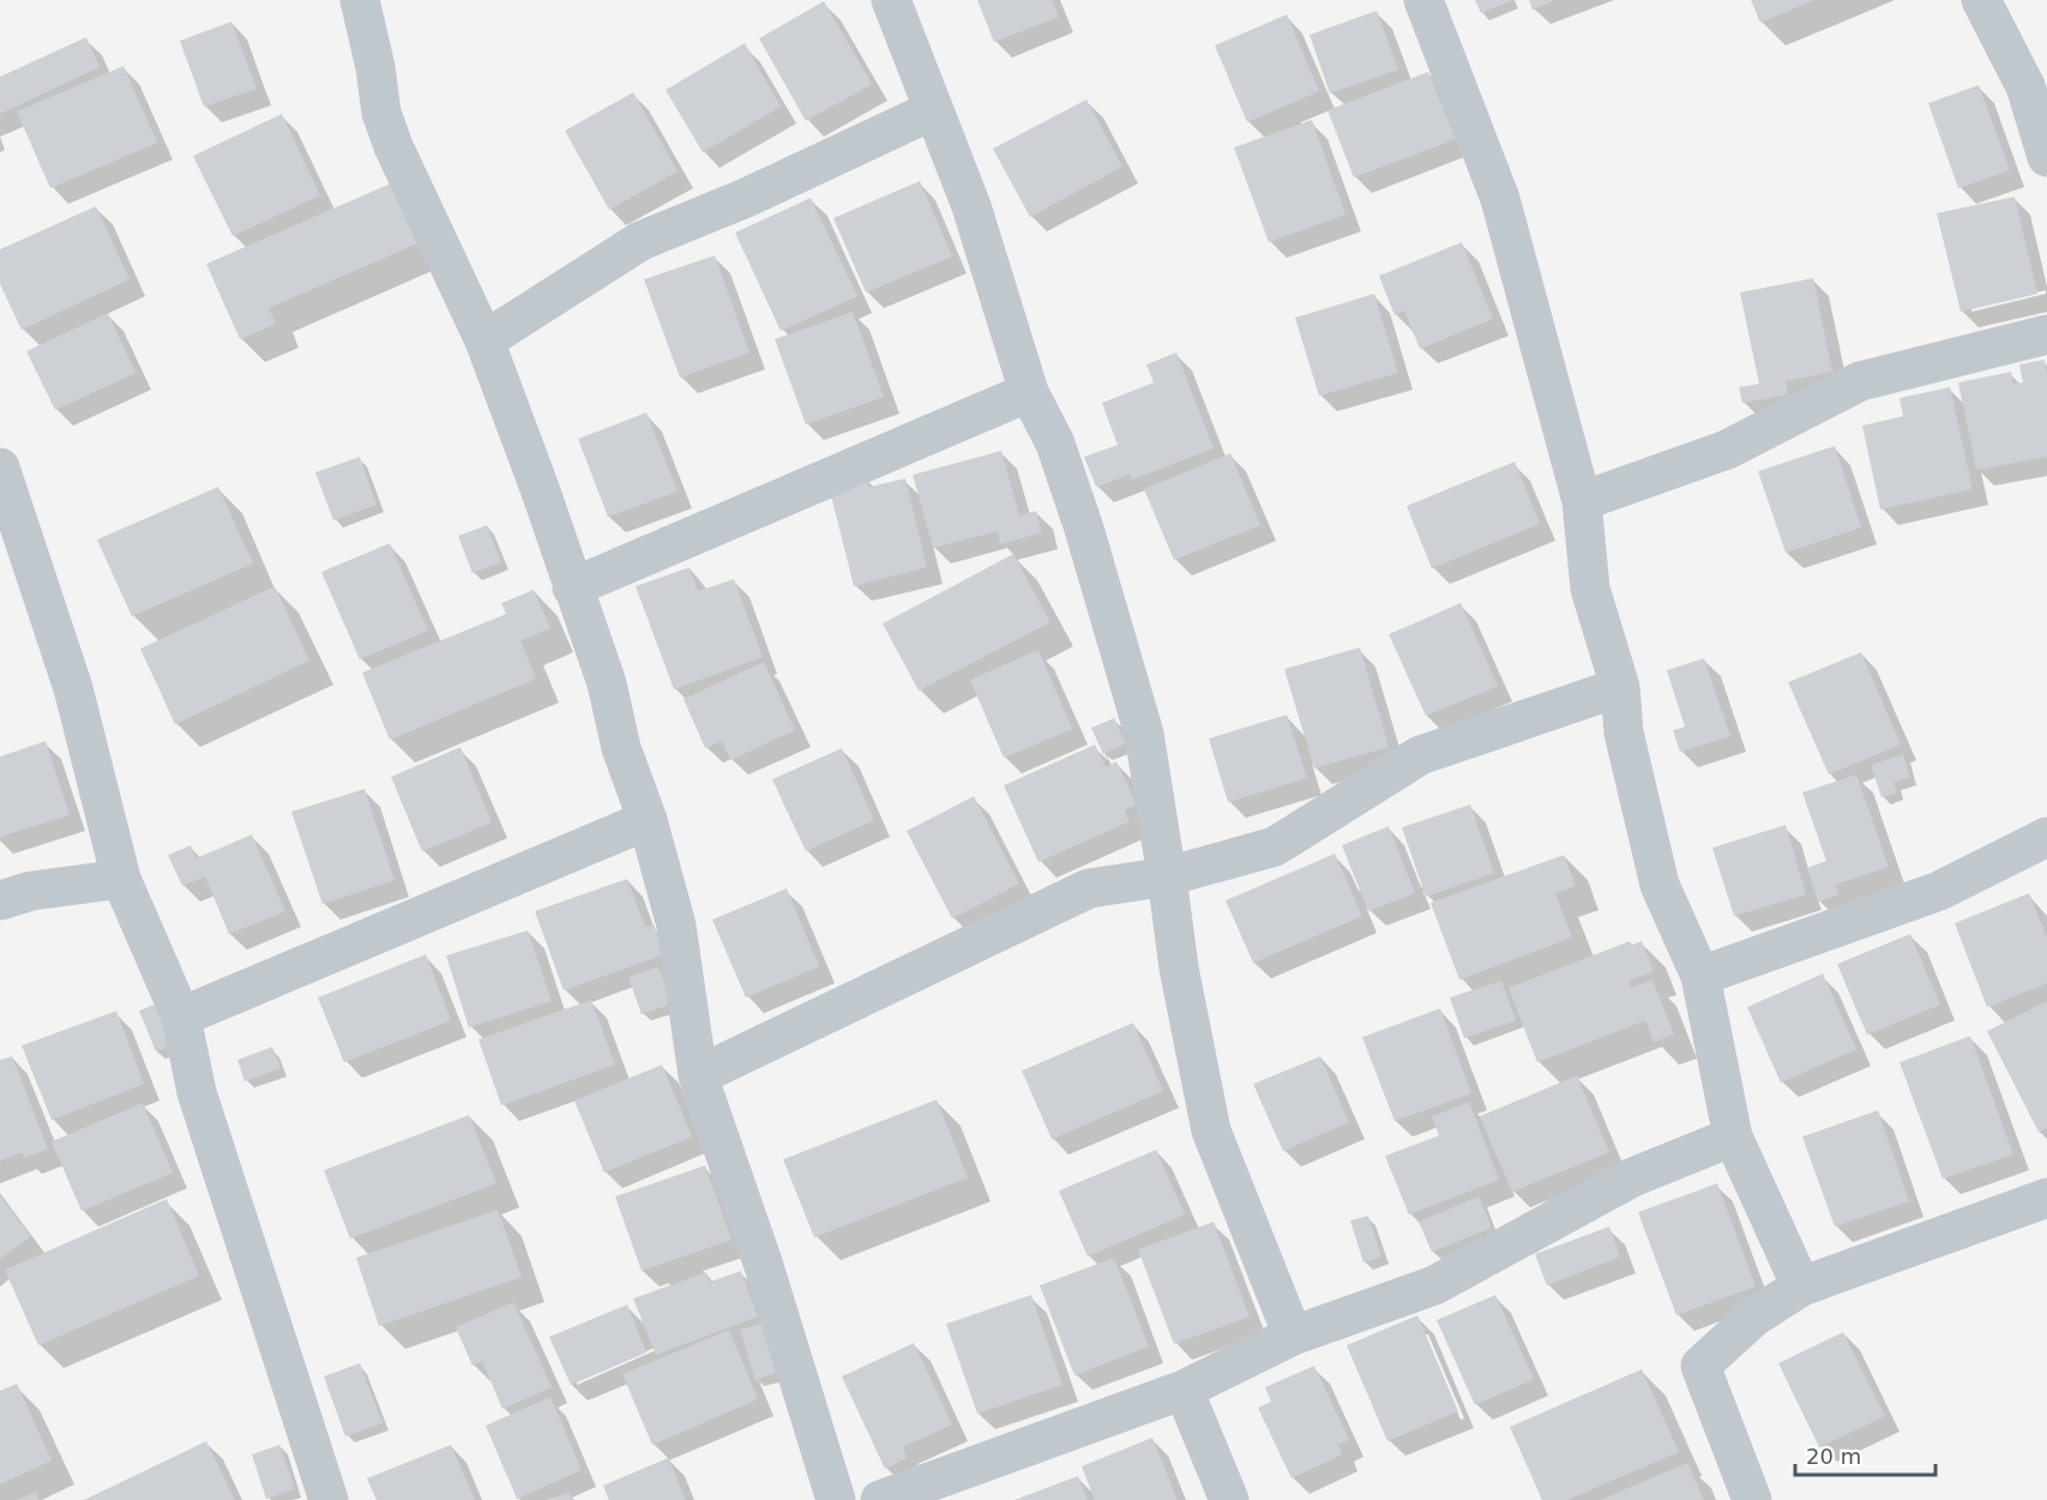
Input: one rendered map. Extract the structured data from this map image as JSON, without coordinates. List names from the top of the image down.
{
  "scale_bar": "20 m"
}
